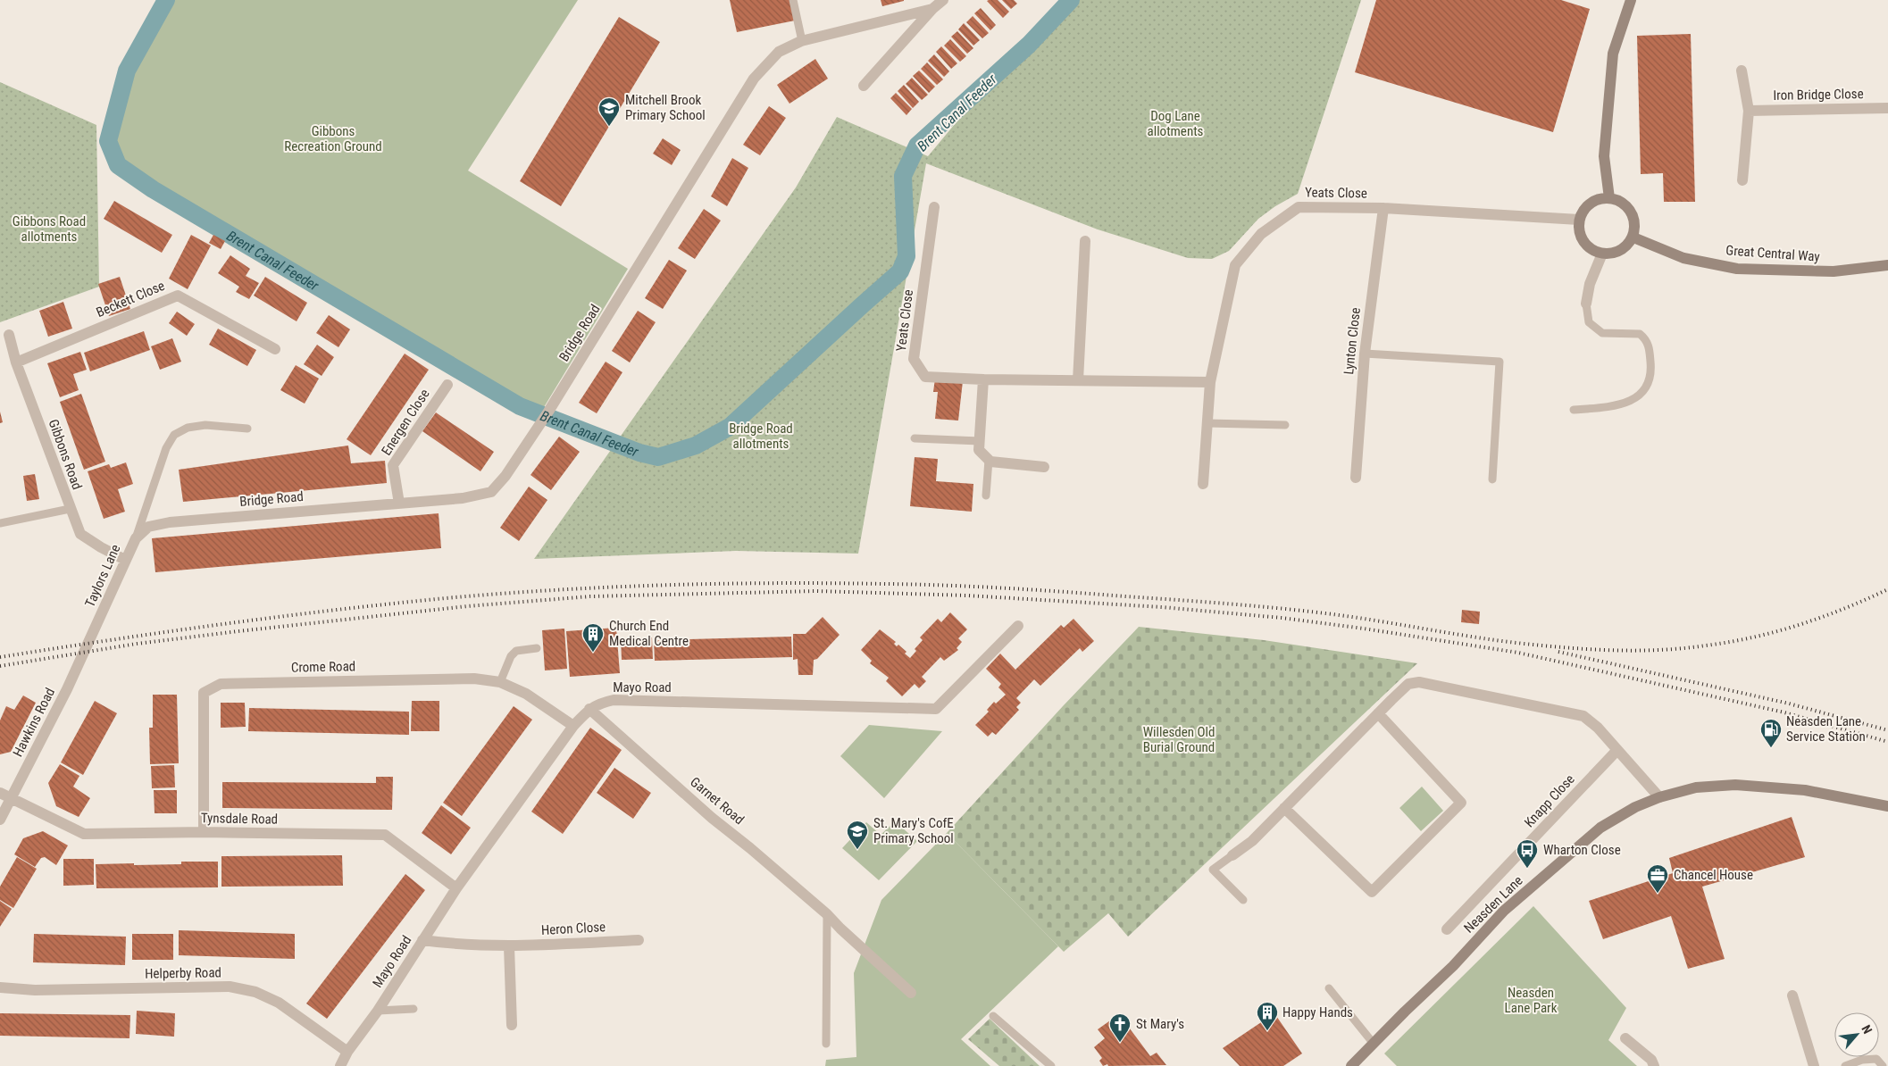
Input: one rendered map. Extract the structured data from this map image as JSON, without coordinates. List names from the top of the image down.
{
  "streets": {
    "main road": ["Great Central Way", "Neasden Lane"],
    "street": [
      "Iron Bridge Close",
      "Yeats Close",
      "Beckett Close",
      "Bridge Road",
      "Lynton Close",
      "Energen Close",
      "Gibbons Road",
      "Taylors Lane",
      "Crome Road",
      "Mayo Road",
      "Hawkins Road",
      "Garnet Road",
      "Knapp Close",
      "Tynsdale Road",
      "Heron Close",
      "Helperby Road"
    ]
  },
  "crossings": [
    ["Yeats Close", "Great Central Way"],
    ["Yeats Close", "Lynton Close"],
    ["Beckett Close", "Gibbons Road"],
    ["Bridge Road", "Energen Close"],
    ["Bridge Road", "Taylors Lane"],
    ["Gibbons Road", "Taylors Lane"],
    ["Taylors Lane", "Hawkins Road"],
    ["Crome Road", "Mayo Road"],
    ["Crome Road", "Tynsdale Road"],
    ["Mayo Road", "Garnet Road"],
    ["Mayo Road", "Tynsdale Road"],
    ["Mayo Road", "Heron Close"],
    ["Mayo Road", "Helperby Road"],
    ["Hawkins Road", "Tynsdale Road"]
  ],
  "water": ["Brent Canal Feeder"],
  "parks": [
    "Dog Lane allotments",
    "Gibbons Recreation Ground",
    "Gibbons Road allotments",
    "Bridge Road allotments",
    "Willesden Old Burial Ground",
    "Neasden Lane Park"
  ],
  "places": {
    "school or university": ["Mitchell Brook Primary School", "St. Mary's CofE Primary School"],
    "building": ["Church End Medical Centre", "Happy Hands"],
    "fuel station": ["Neasden Lane Service Station"],
    "bus stop": ["Wharton Close"],
    "office": ["Chancel House"],
    "church": ["St Mary's"]
  },
  "north": "top right"
}
